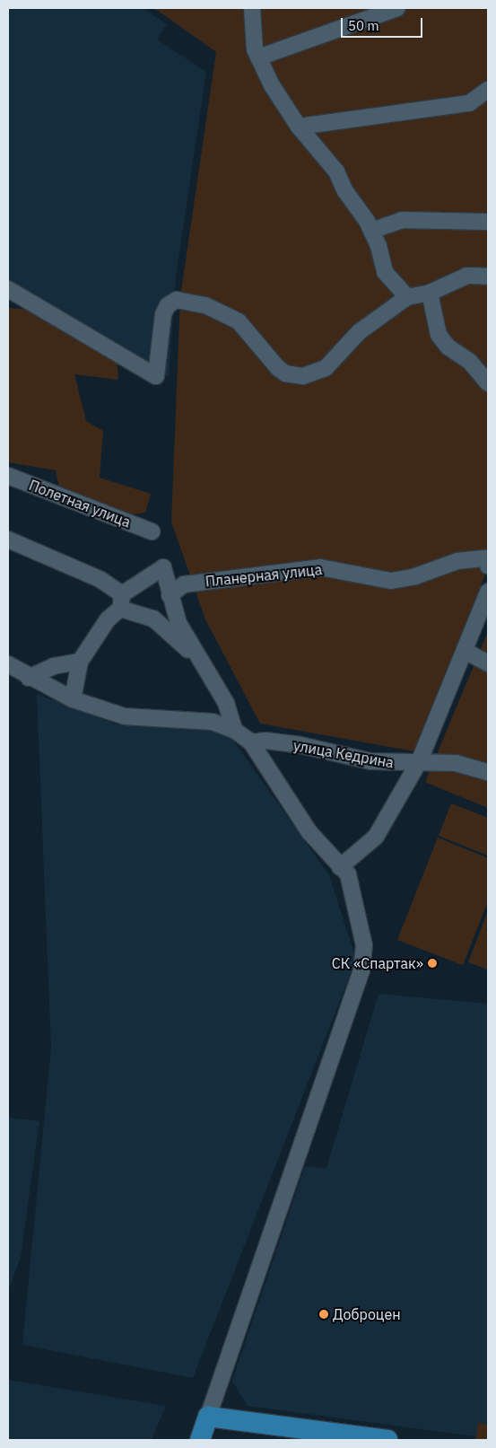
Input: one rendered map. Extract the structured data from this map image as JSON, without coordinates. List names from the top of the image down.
{
  "streets": {
    "street": ["Полетная улица", "Планерная улица", "улица Кедрина"]
  },
  "places": ["СК «Спартак»", "Доброцен"],
  "scale_bar": "50 m"
}
